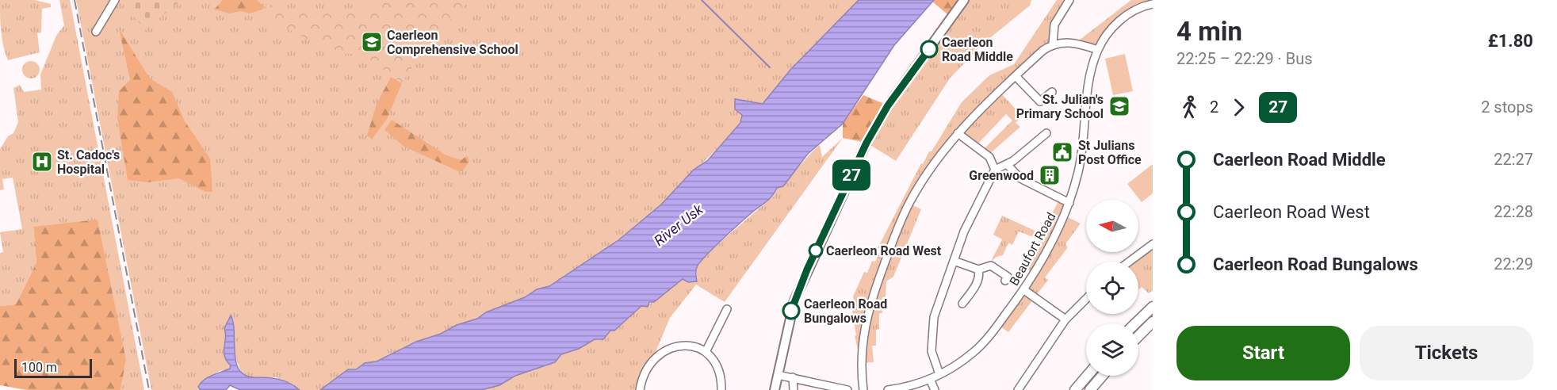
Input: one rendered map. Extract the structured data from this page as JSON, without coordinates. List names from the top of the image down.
{
  "streets": {
    "street": ["Beaufort Road"]
  },
  "water": ["River Usk"],
  "places": {
    "school or university": ["Caerleon Comprehensive School", "St. Julian's Primary School"],
    "other": ["Caerleon Road Middle", "Caerleon Road West", "Caerleon Road Bungalows"],
    "public building": ["St Julians Post Office"],
    "hospital": ["St. Cadoc's Hospital"],
    "building": ["Greenwood"]
  },
  "lines": ["bus line 27"],
  "scale_bar": "100 m",
  "north": "left",
  "page": {
    "on_map": "27",
    "heading": ["4 min", "22:25 – 22:29 · Bus", "£1.80"],
    "legs": ["2", "27", "2 stops"],
    "list": [
      {
        "name": "Caerleon Road Middle",
        "value": "22:27"
      },
      {
        "name": "Caerleon Road West",
        "value": "22:28"
      },
      {
        "name": "Caerleon Road Bungalows",
        "value": "22:29"
      }
    ],
    "buttons": ["Start", "Tickets"],
    "scale": "100 m"
  }
}
